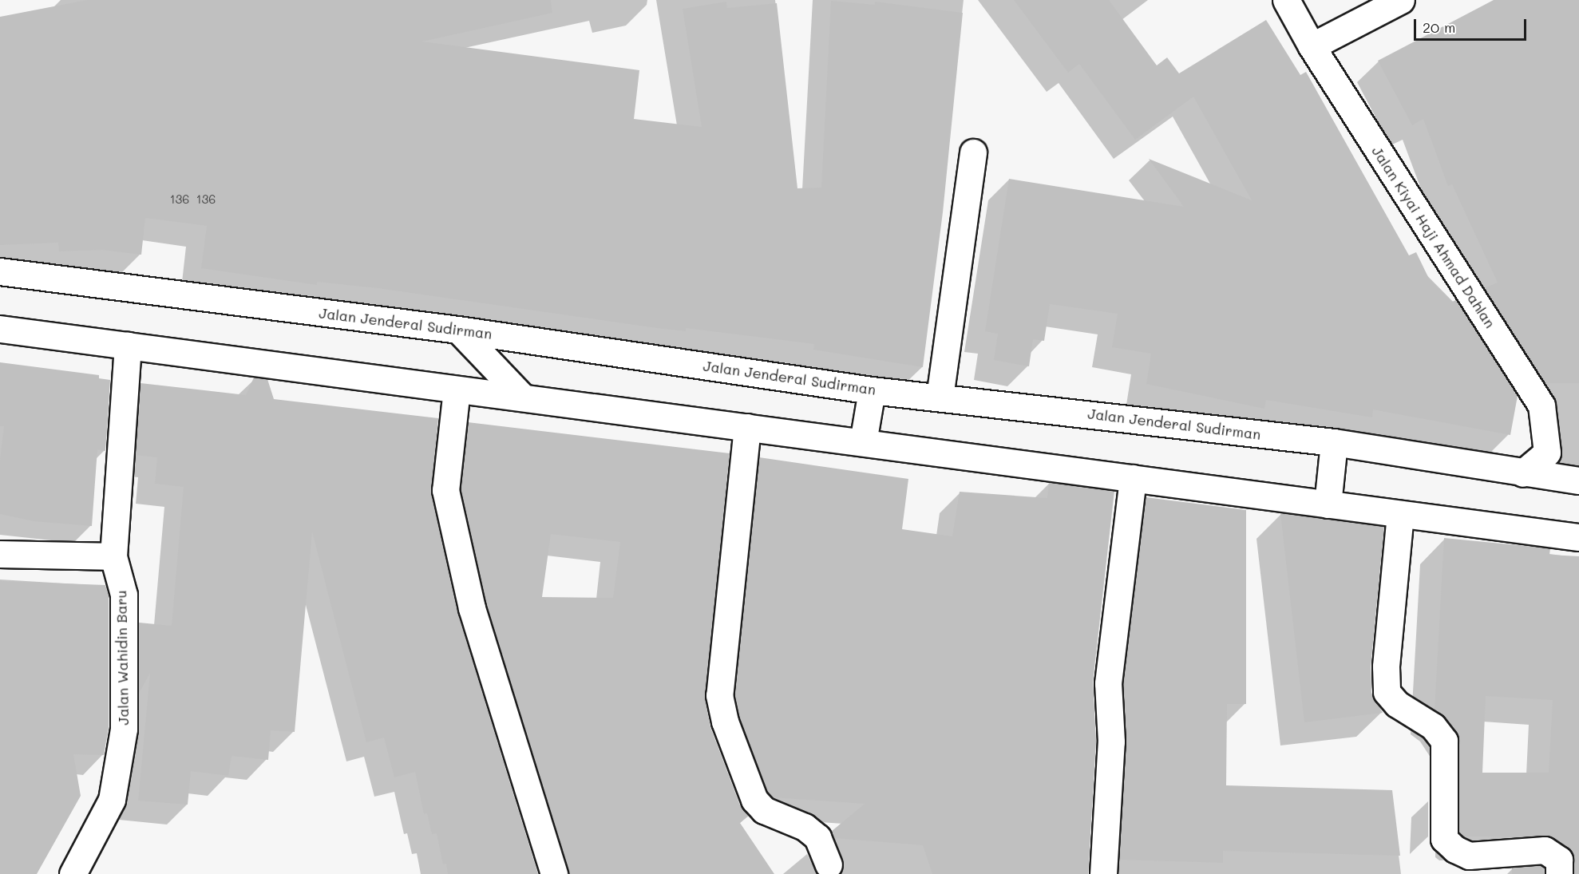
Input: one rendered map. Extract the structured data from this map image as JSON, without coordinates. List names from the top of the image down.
{
  "streets": {
    "street": ["Jalan Kiyai Haji Ahmad Dahlan", "Jalan Jenderal Sudirman", "Jalan Wahidin Baru"]
  },
  "crossings": [
    ["Jalan Kiyai Haji Ahmad Dahlan", "Jalan Jenderal Sudirman"]
  ],
  "house_numbers": ["136", "136"],
  "scale_bar": "20 m"
}
